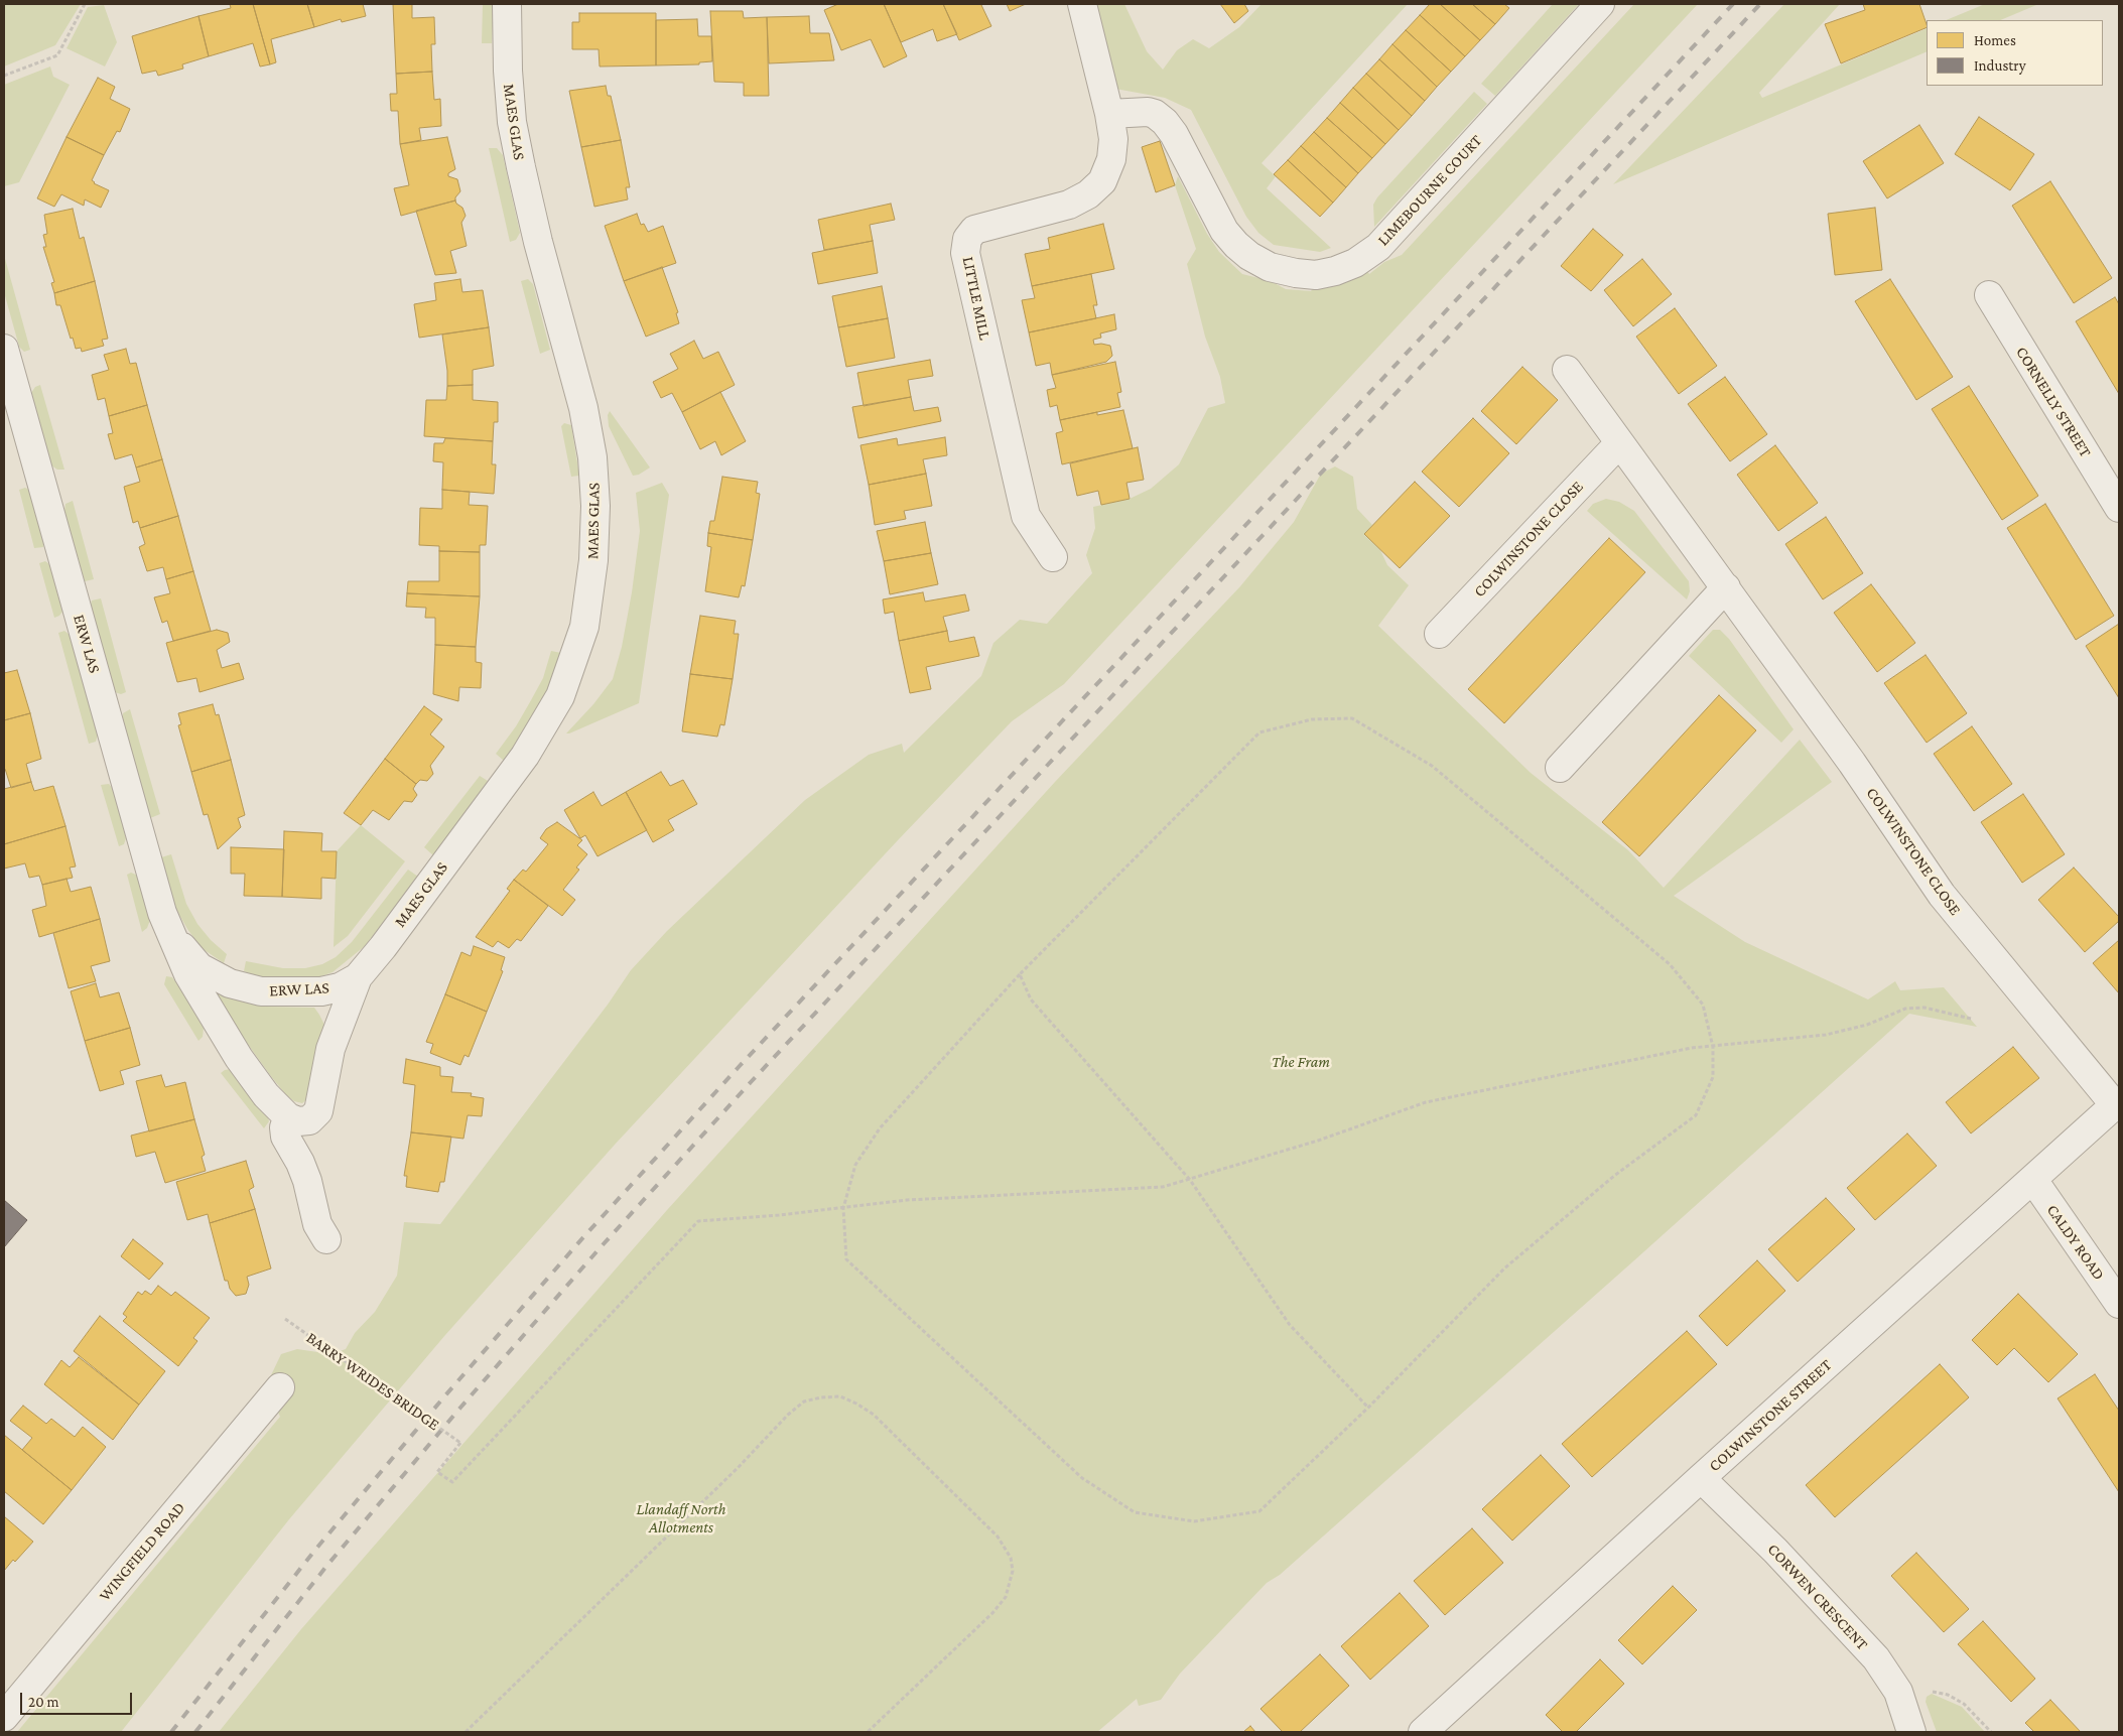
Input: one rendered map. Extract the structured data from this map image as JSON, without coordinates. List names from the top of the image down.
{
  "streets": {
    "street": [
      "MAES GLAS",
      "LIMEBOURNE COURT",
      "LITTLE MILL",
      "CORNELLY STREET",
      "COLWINSTONE CLOSE",
      "ERW LAS",
      "CALDY ROAD",
      "COLWINSTONE STREET",
      "WINGFIELD ROAD",
      "CORWEN CRESCENT"
    ],
    "path": ["BARRY WRIDES BRIDGE"]
  },
  "crossings": [
    ["MAES GLAS", "ERW LAS"],
    ["LIMEBOURNE COURT", "LITTLE MILL"],
    ["COLWINSTONE CLOSE", "COLWINSTONE STREET"],
    ["CALDY ROAD", "COLWINSTONE STREET"],
    ["COLWINSTONE STREET", "CORWEN CRESCENT"]
  ],
  "parks": ["The Fram", "Llandaff North Allotments"],
  "legend": ["Homes", "Industry"],
  "scale_bar": "20 m"
}
